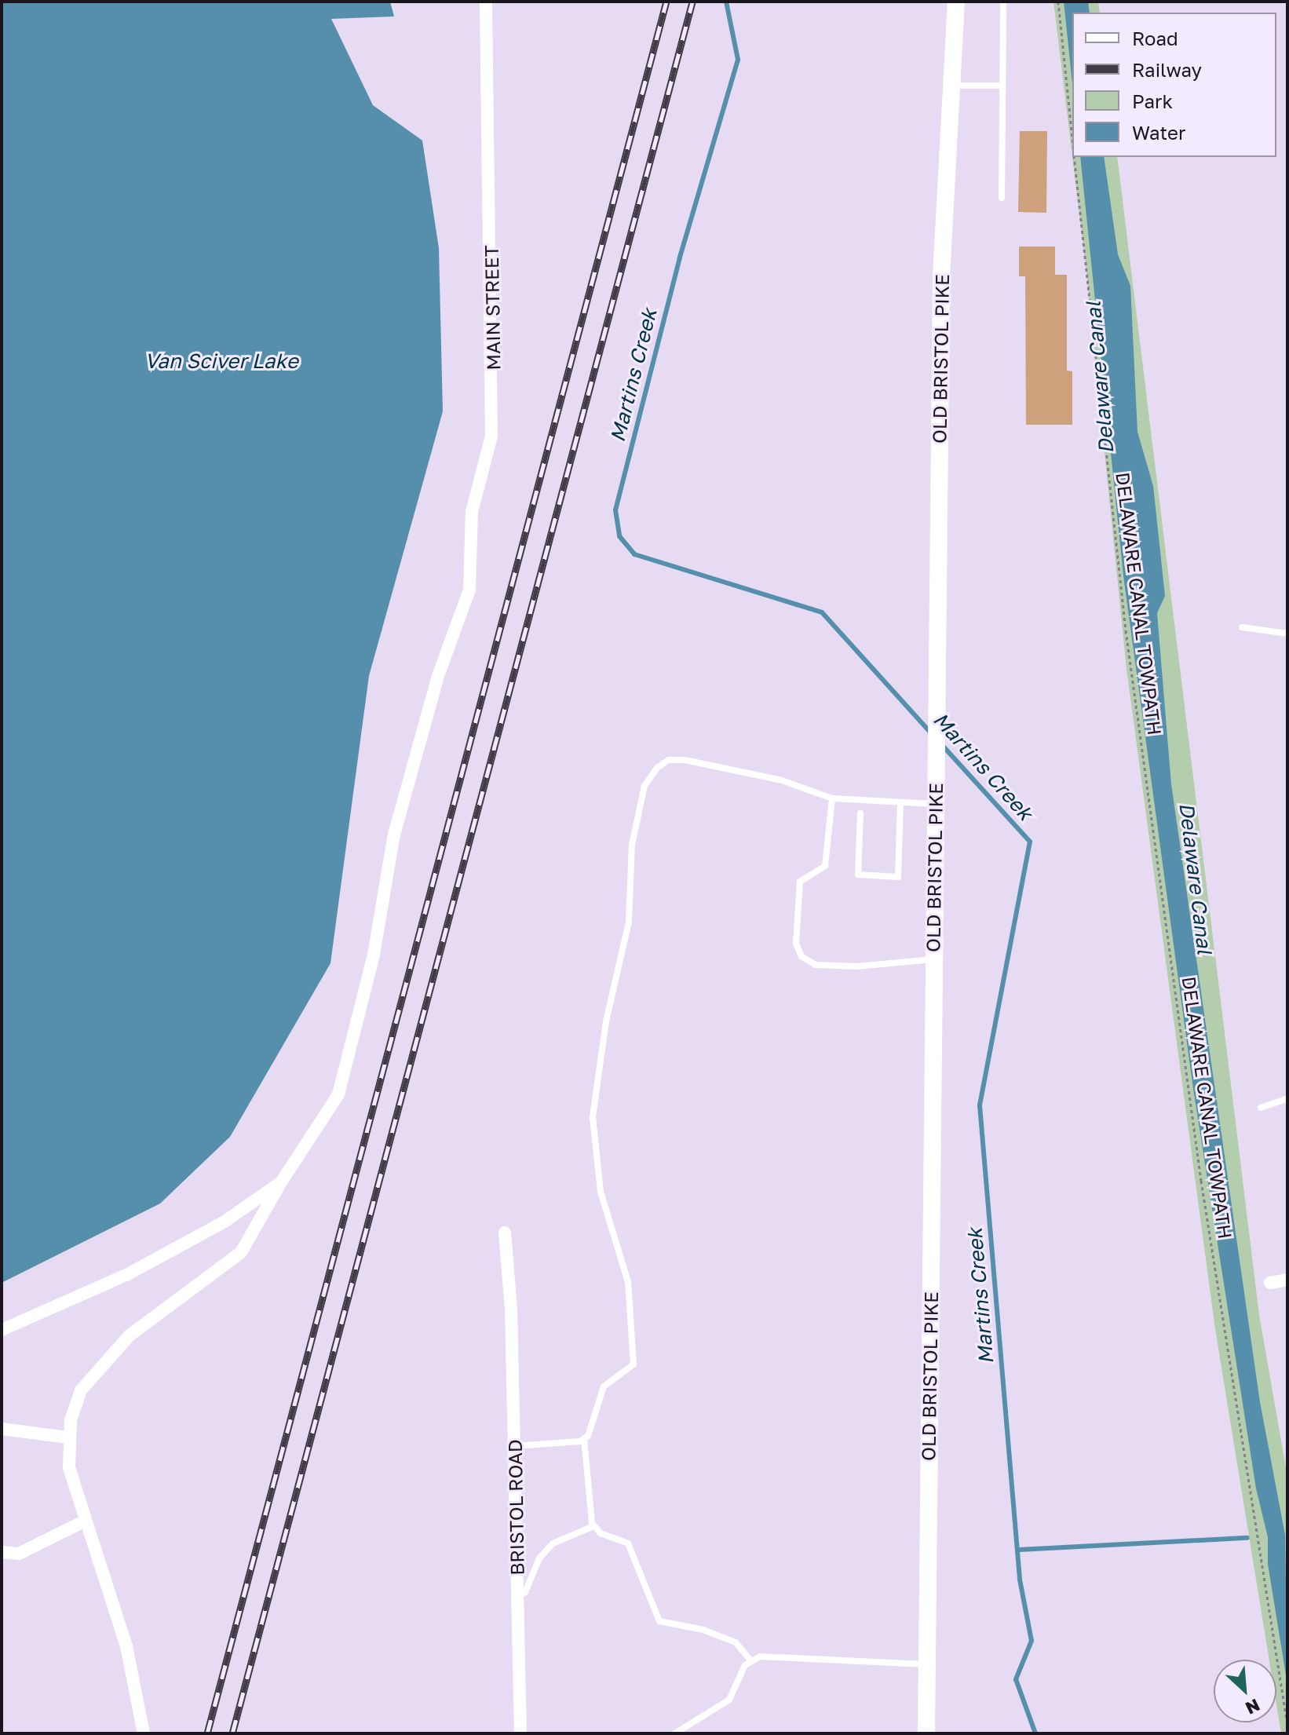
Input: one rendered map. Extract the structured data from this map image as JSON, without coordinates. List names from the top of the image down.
{
  "streets": {
    "main road": ["OLD BRISTOL PIKE"],
    "street": ["MAIN STREET", "BRISTOL ROAD"],
    "path": ["DELAWARE CANAL TOWPATH"]
  },
  "water": ["Van Sciver Lake", "Martins Creek", "Delaware Canal"],
  "legend": [
    "Road",
    "Railway",
    "Park",
    "Water"
  ],
  "north": "bottom right"
}
